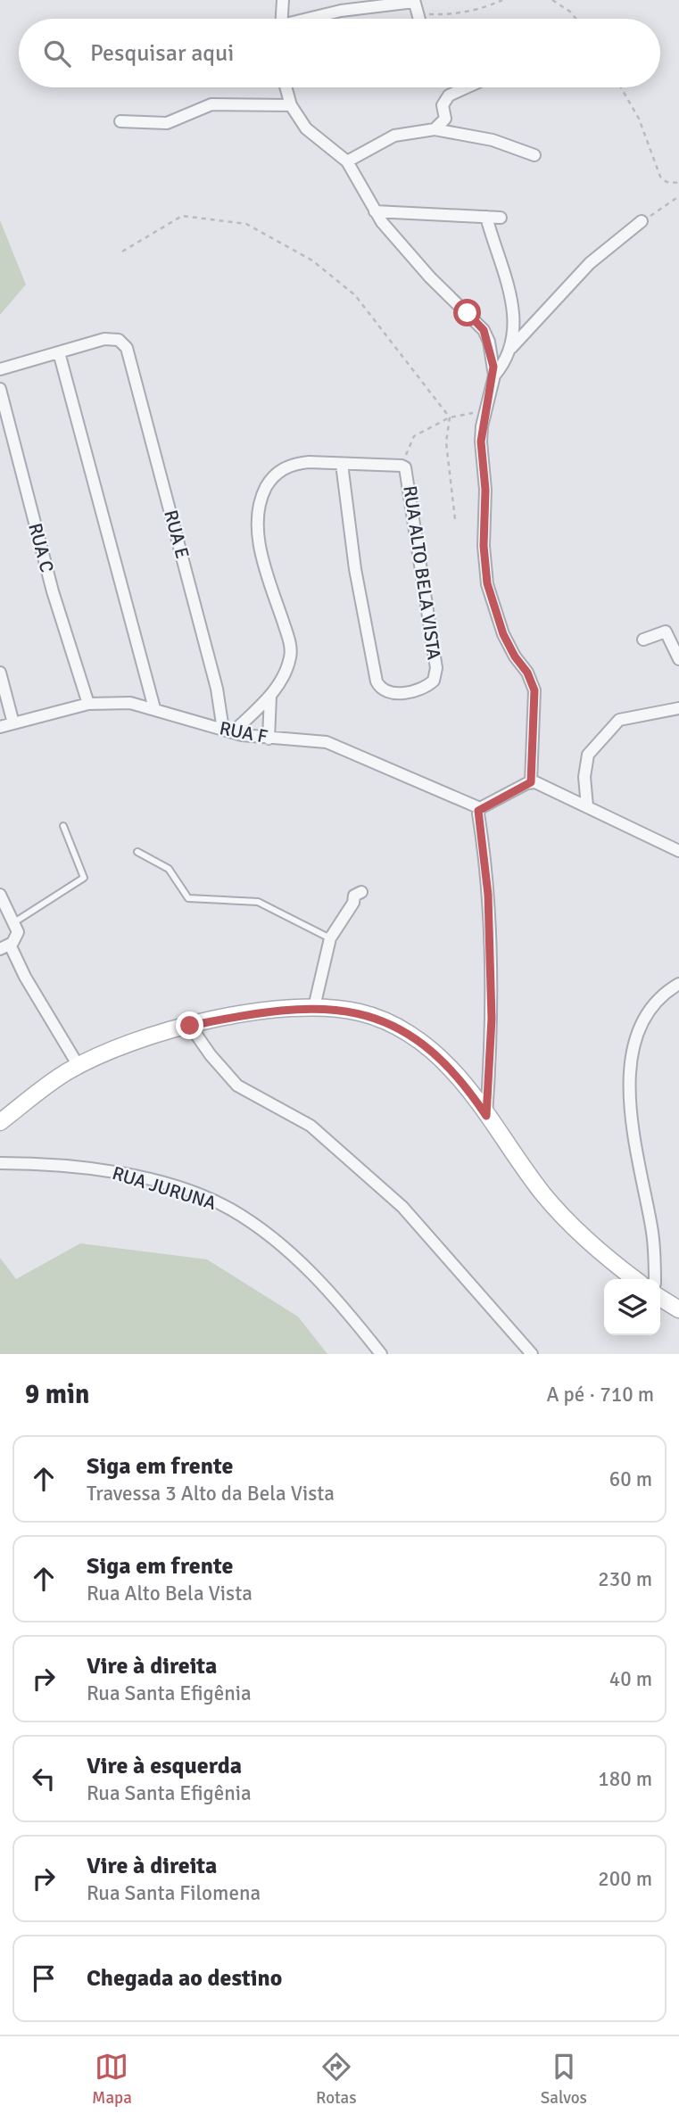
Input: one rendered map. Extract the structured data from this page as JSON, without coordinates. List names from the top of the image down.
{
  "streets": {
    "street": [
      "RUA E",
      "RUA C",
      "RUA ALTO BELA VISTA",
      "RUA F",
      "RUA JURUNA"
    ]
  },
  "crossings": [
    ["RUA E", "RUA F"],
    ["RUA C", "RUA F"]
  ],
  "page": {
    "search": "Pesquisar aqui",
    "heading": ["9 min", "A pé · 710 m"],
    "list": [
      ["Siga em frente", "Travessa 3 Alto da Bela Vista", "60 m"],
      ["Siga em frente", "Rua Alto Bela Vista", "230 m"],
      ["Vire à direita", "Rua Santa Efigênia", "40 m"],
      ["Vire à esquerda", "Rua Santa Efigênia", "180 m"],
      ["Vire à direita", "Rua Santa Filomena", "200 m"],
      "Chegada ao destino"
    ],
    "nav": ["Mapa", "Rotas", "Salvos"]
  }
}
